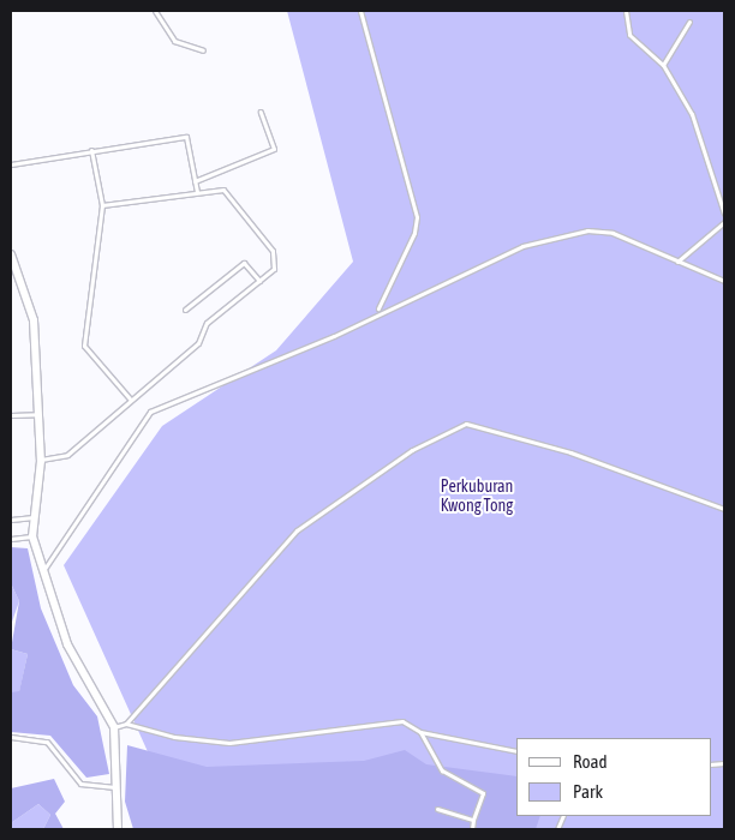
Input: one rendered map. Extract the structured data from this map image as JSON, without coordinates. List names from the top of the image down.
{
  "parks": ["Perkuburan Kwong Tong"],
  "legend": ["Road", "Park"]
}
